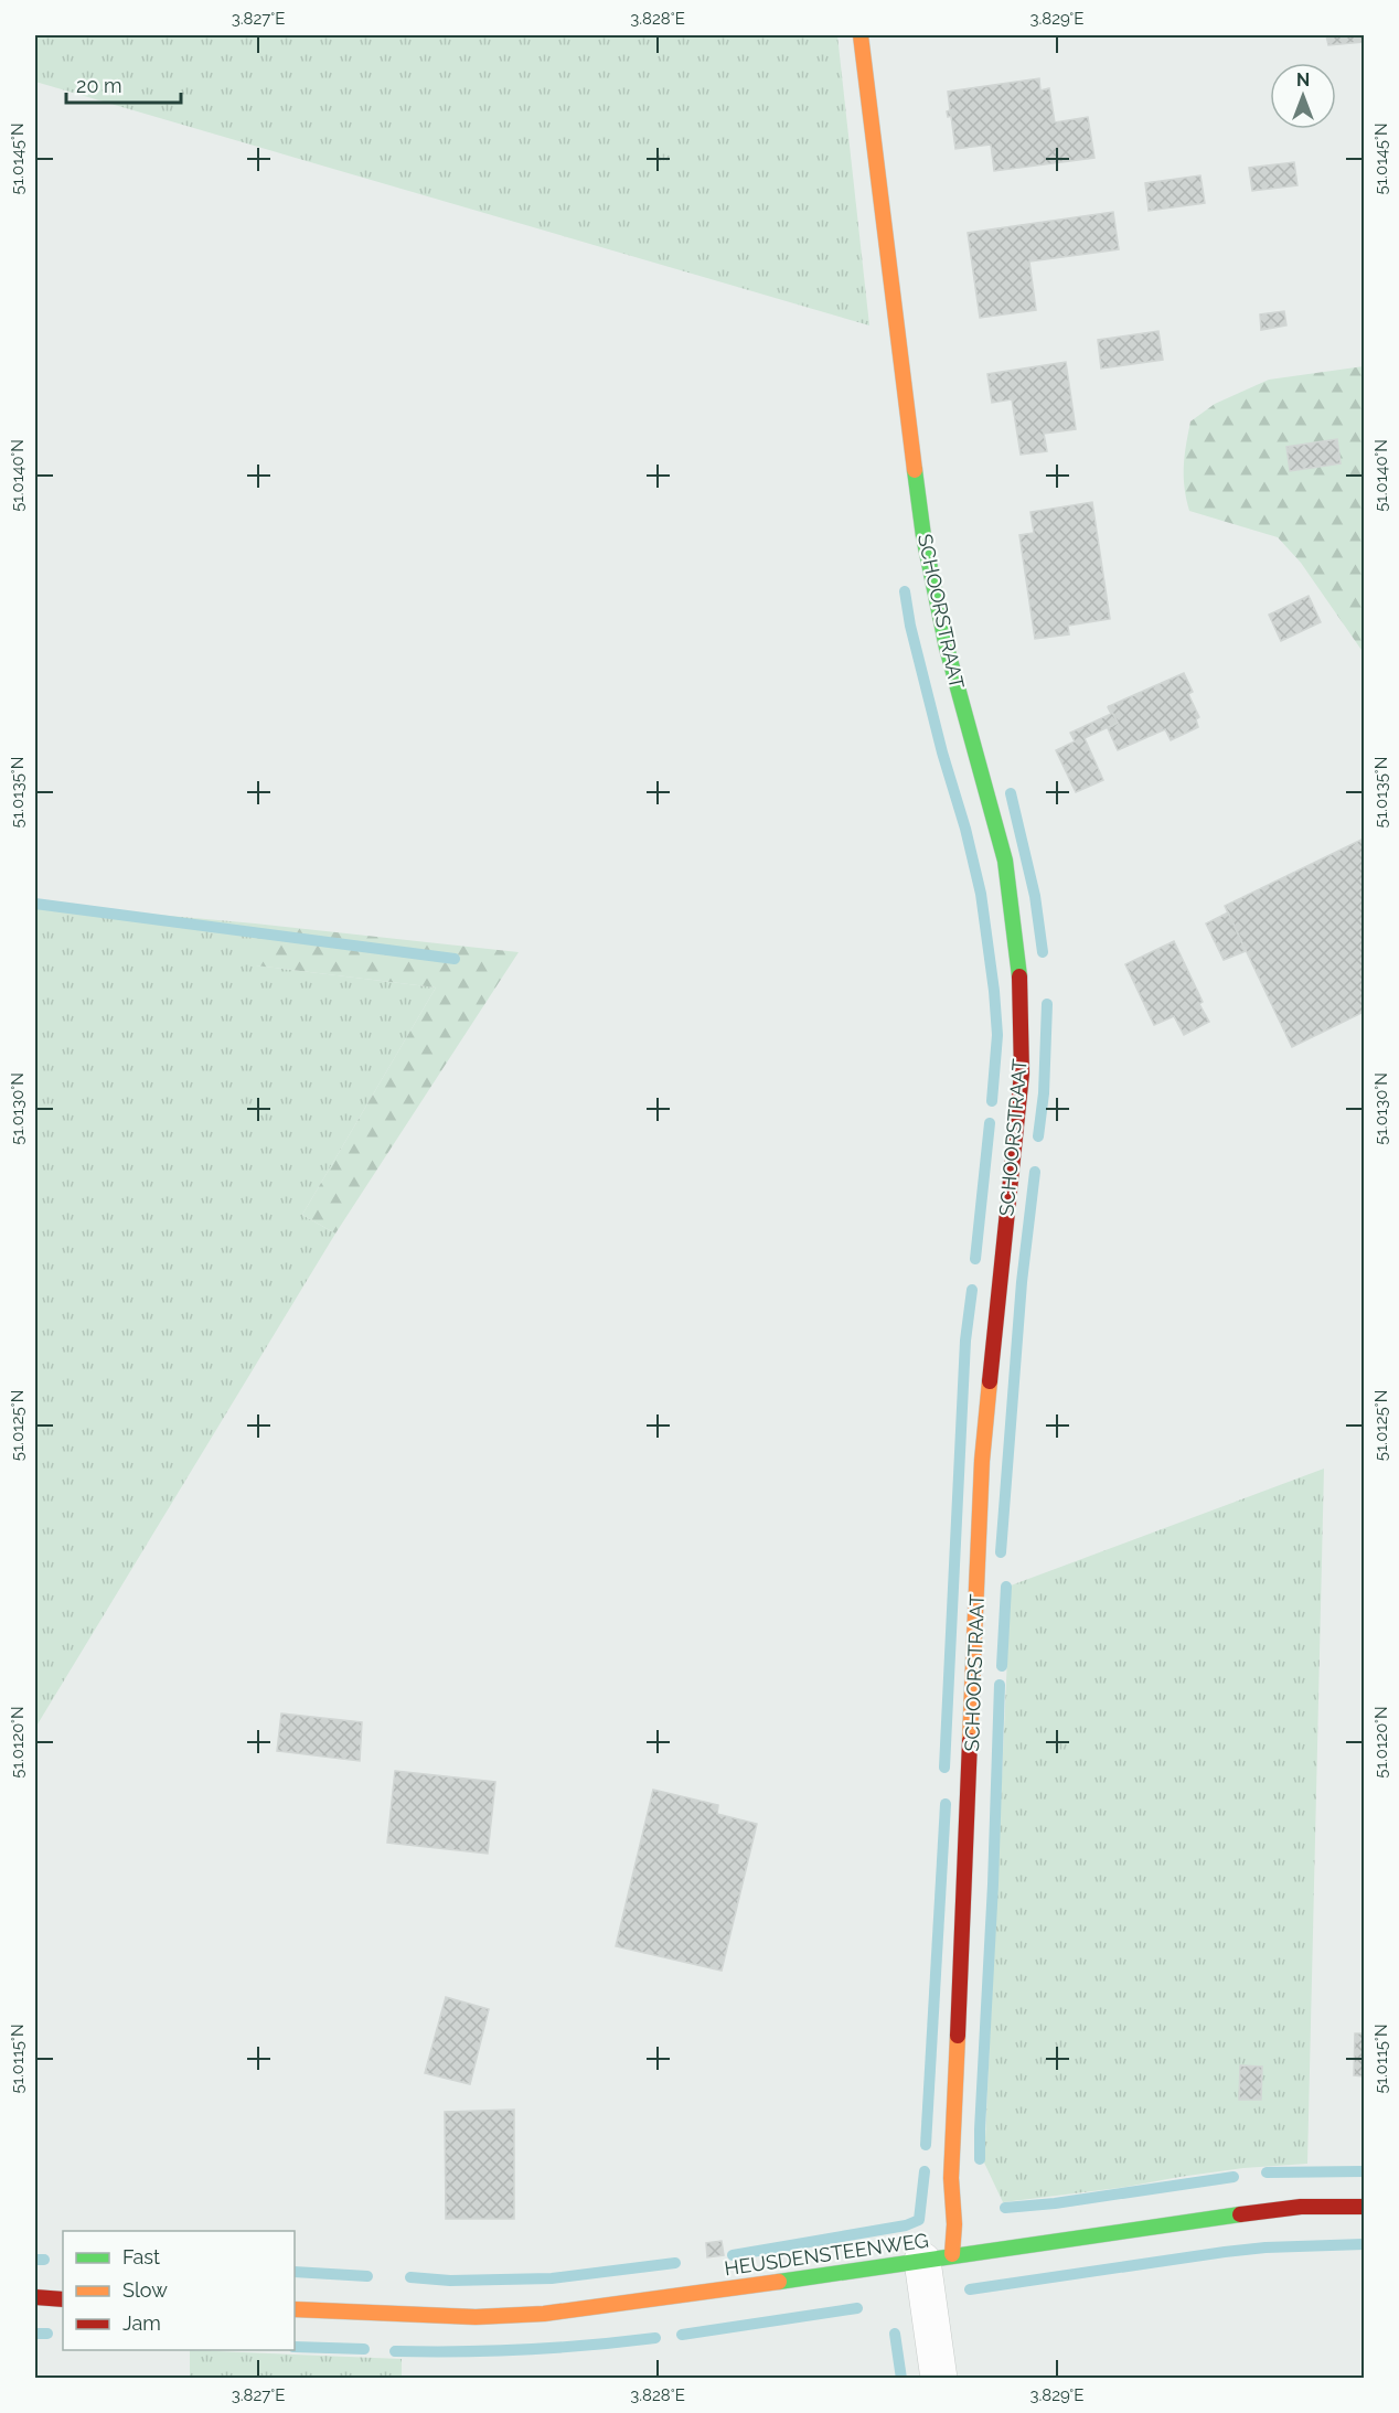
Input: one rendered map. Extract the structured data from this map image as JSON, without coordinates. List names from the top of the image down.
{
  "streets": {
    "street": ["SCHOORSTRAAT", "HEUSDENSTEENWEG"]
  },
  "crossings": [
    ["SCHOORSTRAAT", "HEUSDENSTEENWEG"]
  ],
  "legend": ["Fast", "Slow", "Jam"],
  "scale_bar": "20 m",
  "north": "top",
  "coordinates": [
    "3.827°E",
    "3.828°E",
    "3.829°E",
    "51.0145°N",
    "51.0140°N",
    "51.0135°N",
    "51.0130°N",
    "51.0125°N",
    "51.0120°N",
    "51.0115°N"
  ]
}
